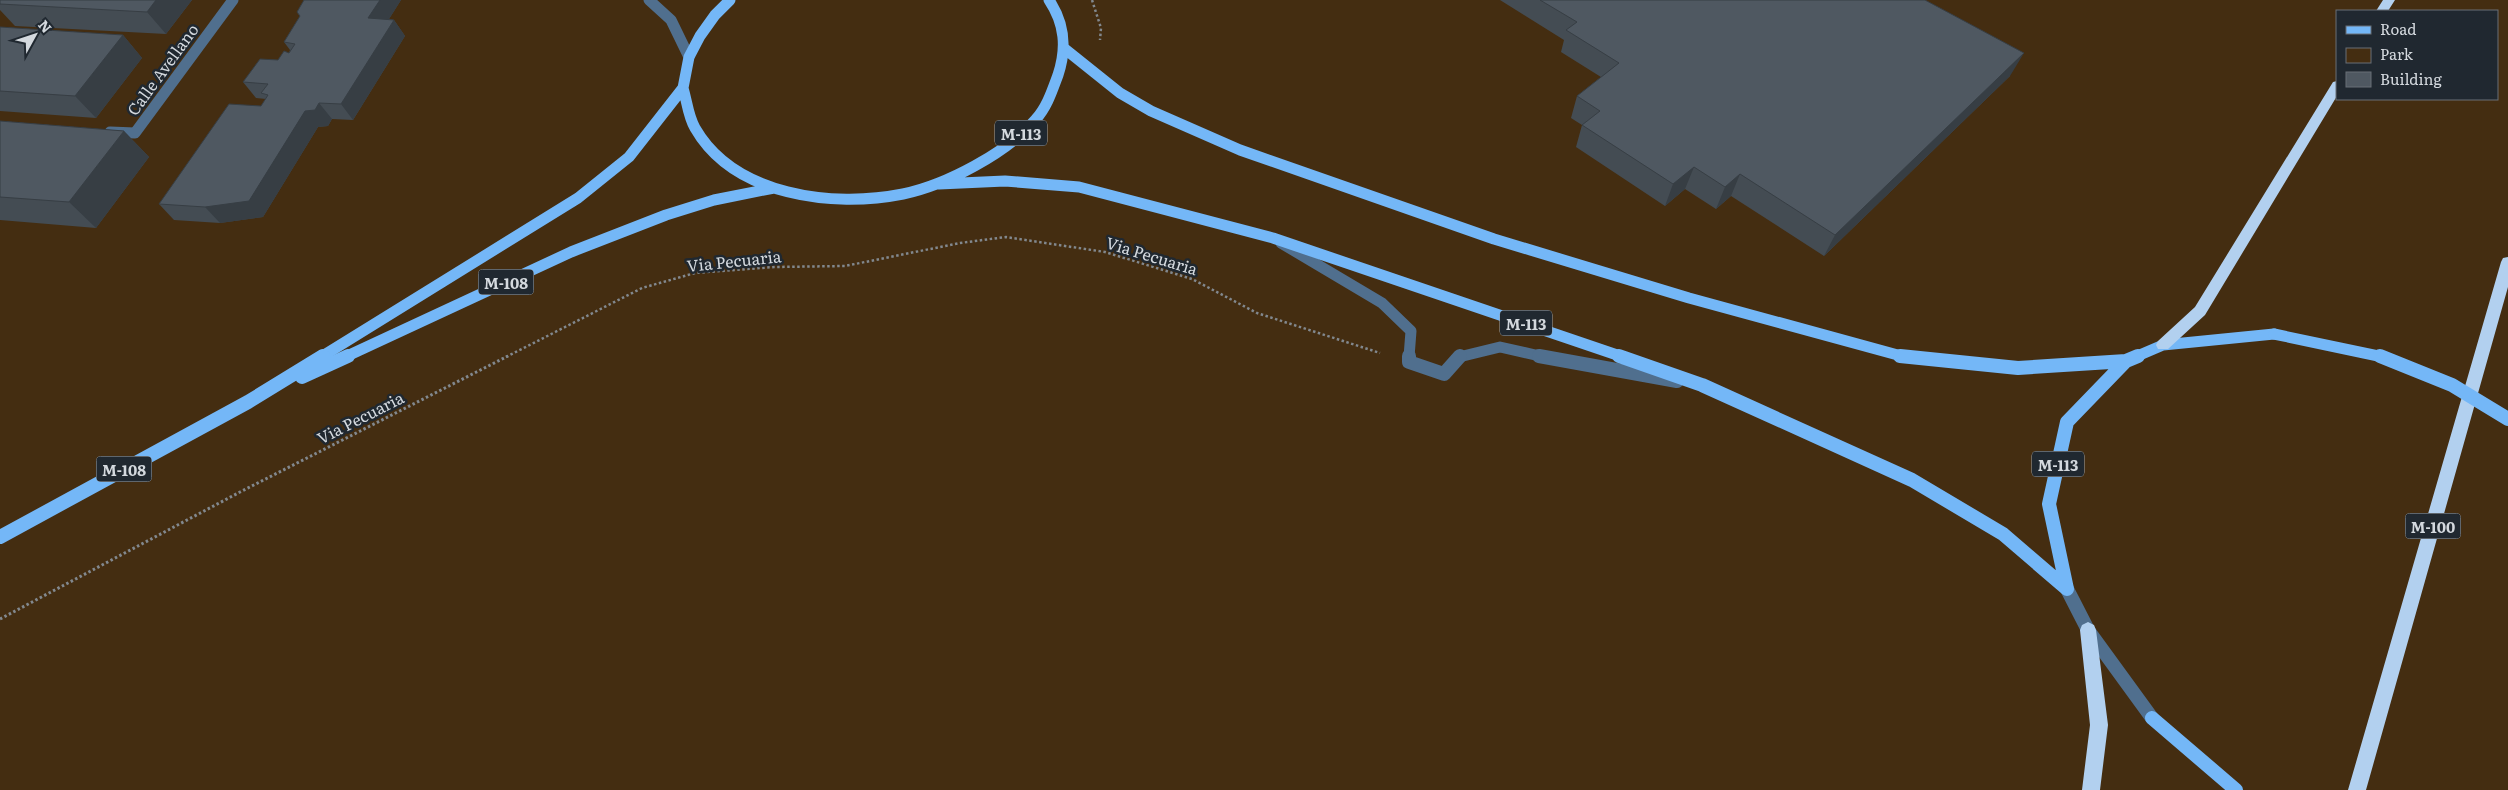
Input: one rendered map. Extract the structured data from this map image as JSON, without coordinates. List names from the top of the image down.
{
  "streets": {
    "highway": ["M-113", "M-100"],
    "main road": ["M-108"],
    "street": ["Calle Avellano"],
    "path": ["Via Pecuaria"]
  },
  "crossings": [
    ["M-113", "M-108"]
  ],
  "legend": ["Road", "Park", "Building"],
  "north": "top right"
}
